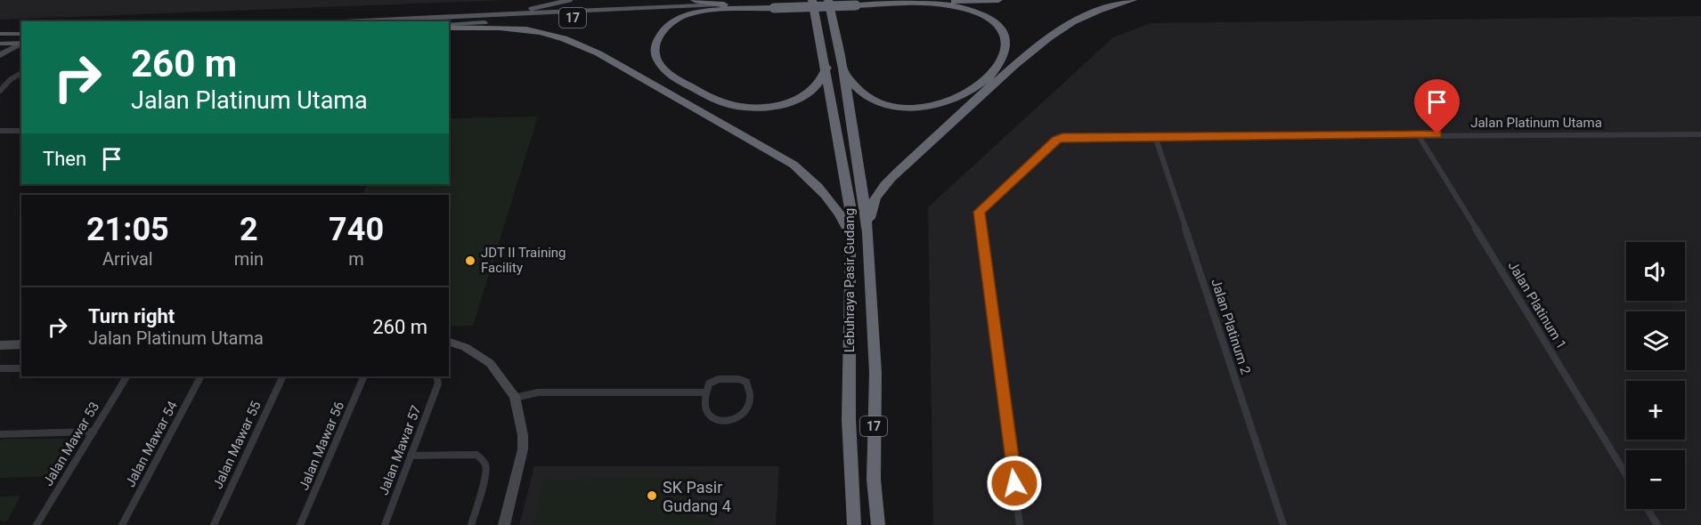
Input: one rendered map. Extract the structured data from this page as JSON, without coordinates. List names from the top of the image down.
{
  "streets": {
    "highway": ["17", "Lebuhraya Pasir Gudang"],
    "street": [
      "Jalan Platinum Utama",
      "Jalan Platinum 1",
      "Jalan Platinum 2",
      "Jalan Mawar 53",
      "Jalan Mawar 54",
      "Jalan Mawar 55",
      "Jalan Mawar 56",
      "Jalan Mawar 57"
    ]
  },
  "crossings": [
    ["17", "Lebuhraya Pasir Gudang"],
    ["Jalan Platinum Utama", "Jalan Platinum 1"],
    ["Jalan Platinum Utama", "Jalan Platinum 2"]
  ],
  "places": ["JDT II Training Facility", "SK Pasir Gudang 4"],
  "page": {
    "turn": ["260 m", "Jalan Platinum Utama"],
    "then": "Then",
    "eta": [
      "21:05",
      "Arrival",
      "2",
      "min",
      "740",
      "m"
    ],
    "map_buttons": ["+", "−"],
    "list": [
      {
        "name": "Turn right",
        "note": "Jalan Platinum Utama",
        "value": "260 m"
      }
    ]
  }
}
